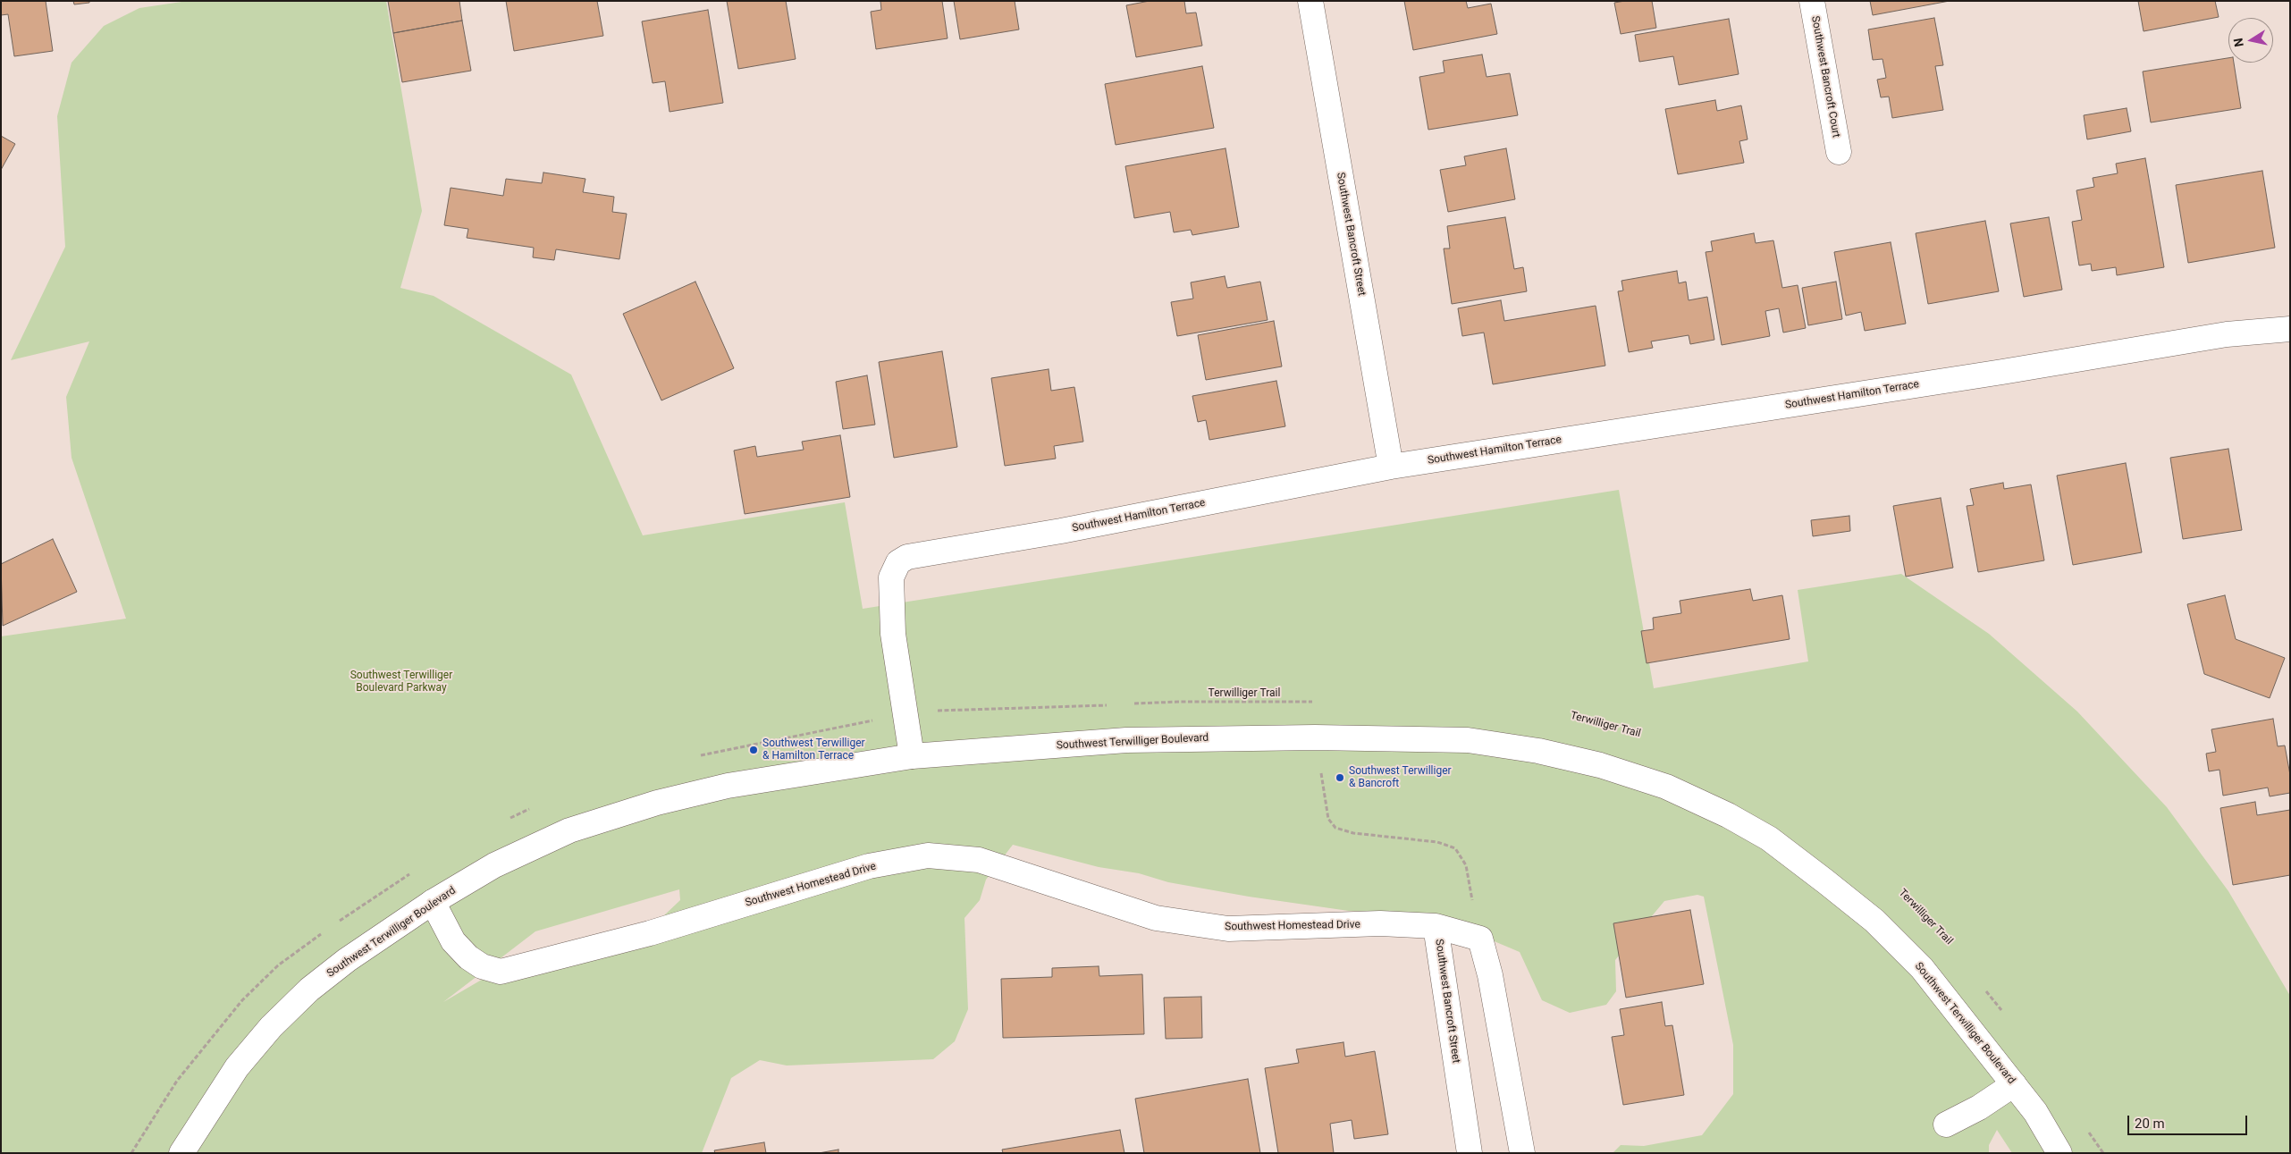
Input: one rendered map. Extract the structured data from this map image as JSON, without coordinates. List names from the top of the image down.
{
  "streets": {
    "street": [
      "Southwest Bancroft Court",
      "Southwest Bancroft Street",
      "Southwest Hamilton Terrace",
      "Southwest Terwilliger Boulevard",
      "Southwest Homestead Drive"
    ],
    "path": ["Terwilliger Trail"]
  },
  "crossings": [
    ["Southwest Bancroft Street", "Southwest Hamilton Terrace"],
    ["Southwest Bancroft Street", "Southwest Homestead Drive"],
    ["Southwest Hamilton Terrace", "Southwest Terwilliger Boulevard"],
    ["Southwest Terwilliger Boulevard", "Southwest Homestead Drive"]
  ],
  "parks": ["Southwest Terwilliger Boulevard Parkway"],
  "places": ["Southwest Terwilliger & Hamilton Terrace", "Southwest Terwilliger & Bancroft"],
  "scale_bar": "20 m",
  "north": "left"
}
